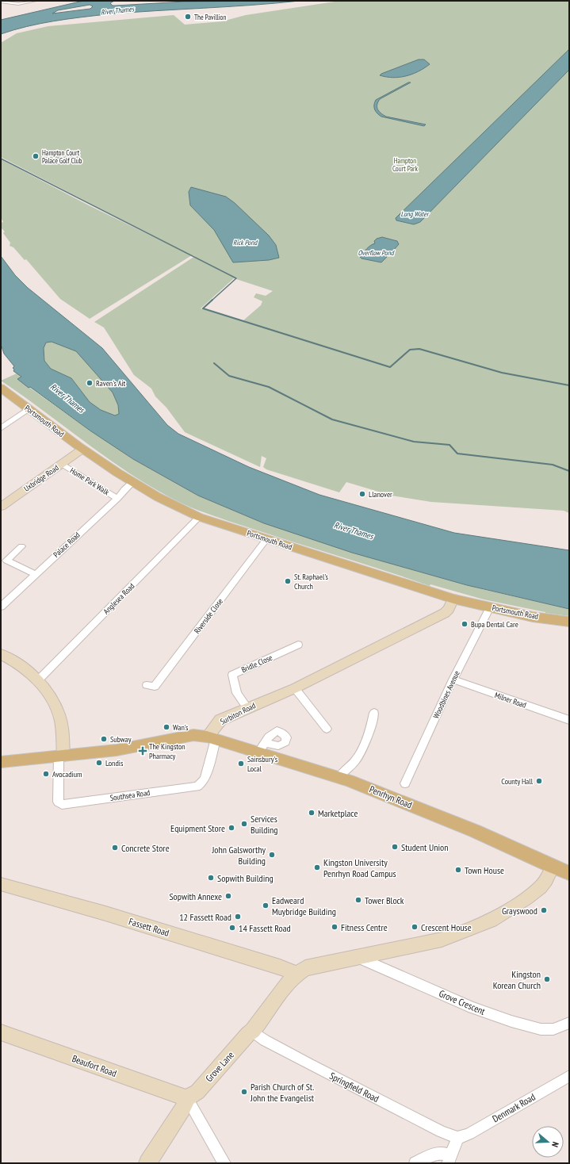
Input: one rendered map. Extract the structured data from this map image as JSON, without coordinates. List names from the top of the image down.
{
  "streets": {
    "main road": ["Portsmouth Road", "Penrhyn Road"],
    "street": [
      "Uxbridge Road",
      "Home Park Walk",
      "Palace Road",
      "Anglesea Road",
      "Riverside Close",
      "Bridle Close",
      "Woodbines Avenue",
      "Milner Road",
      "Surbiton Road",
      "Southsea Road",
      "Fassett Road",
      "Grove Crescent",
      "Beaufort Road",
      "Grove Lane",
      "Springfield Road",
      "Denmark Road"
    ]
  },
  "crossings": [
    ["Portsmouth Road", "Uxbridge Road"],
    ["Portsmouth Road", "Palace Road"],
    ["Portsmouth Road", "Anglesea Road"],
    ["Portsmouth Road", "Riverside Close"],
    ["Portsmouth Road", "Woodbines Avenue"],
    ["Portsmouth Road", "Surbiton Road"],
    ["Uxbridge Road", "Home Park Walk"],
    ["Home Park Walk", "Palace Road"],
    ["Bridle Close", "Surbiton Road"],
    ["Woodbines Avenue", "Milner Road"],
    ["Surbiton Road", "Southsea Road"],
    ["Surbiton Road", "Penrhyn Road"],
    ["Southsea Road", "Penrhyn Road"],
    ["Fassett Road", "Grove Lane"],
    ["Beaufort Road", "Grove Lane"],
    ["Grove Lane", "Springfield Road"],
    ["Springfield Road", "Denmark Road"]
  ],
  "water": [
    "River Thames",
    "Long Water",
    "Rick Pond",
    "Overflow Pond"
  ],
  "parks": ["Hampton Court Park"],
  "places": {
    "other": [
      "The Pavillion",
      "Hampton Court Palace Golf Club",
      "Raven's Ait",
      "Llanover",
      "St. Raphael's Church",
      "Bupa Dental Care",
      "Wan's",
      "Subway",
      "Londis",
      "Sainsbury's Local",
      "Avocadium",
      "County Hall",
      "Marketplace",
      "Services Building",
      "Equipment Store",
      "Student Union",
      "Concrete Store",
      "John Galsworthy Building",
      "Kingston University Penrhyn Road Campus",
      "Town House",
      "Sopwith Building",
      "Sopwith Annexe",
      "Tower Block",
      "Eadweard Muybridge Building",
      "Grayswood",
      "12 Fassett Road",
      "Fitness Centre",
      "Crescent House",
      "14 Fassett Road",
      "Kingston Korean Church",
      "Parish Church of St. John the Evangelist"
    ],
    "health": ["The Kingston Pharmacy"]
  },
  "north": "right"
}
